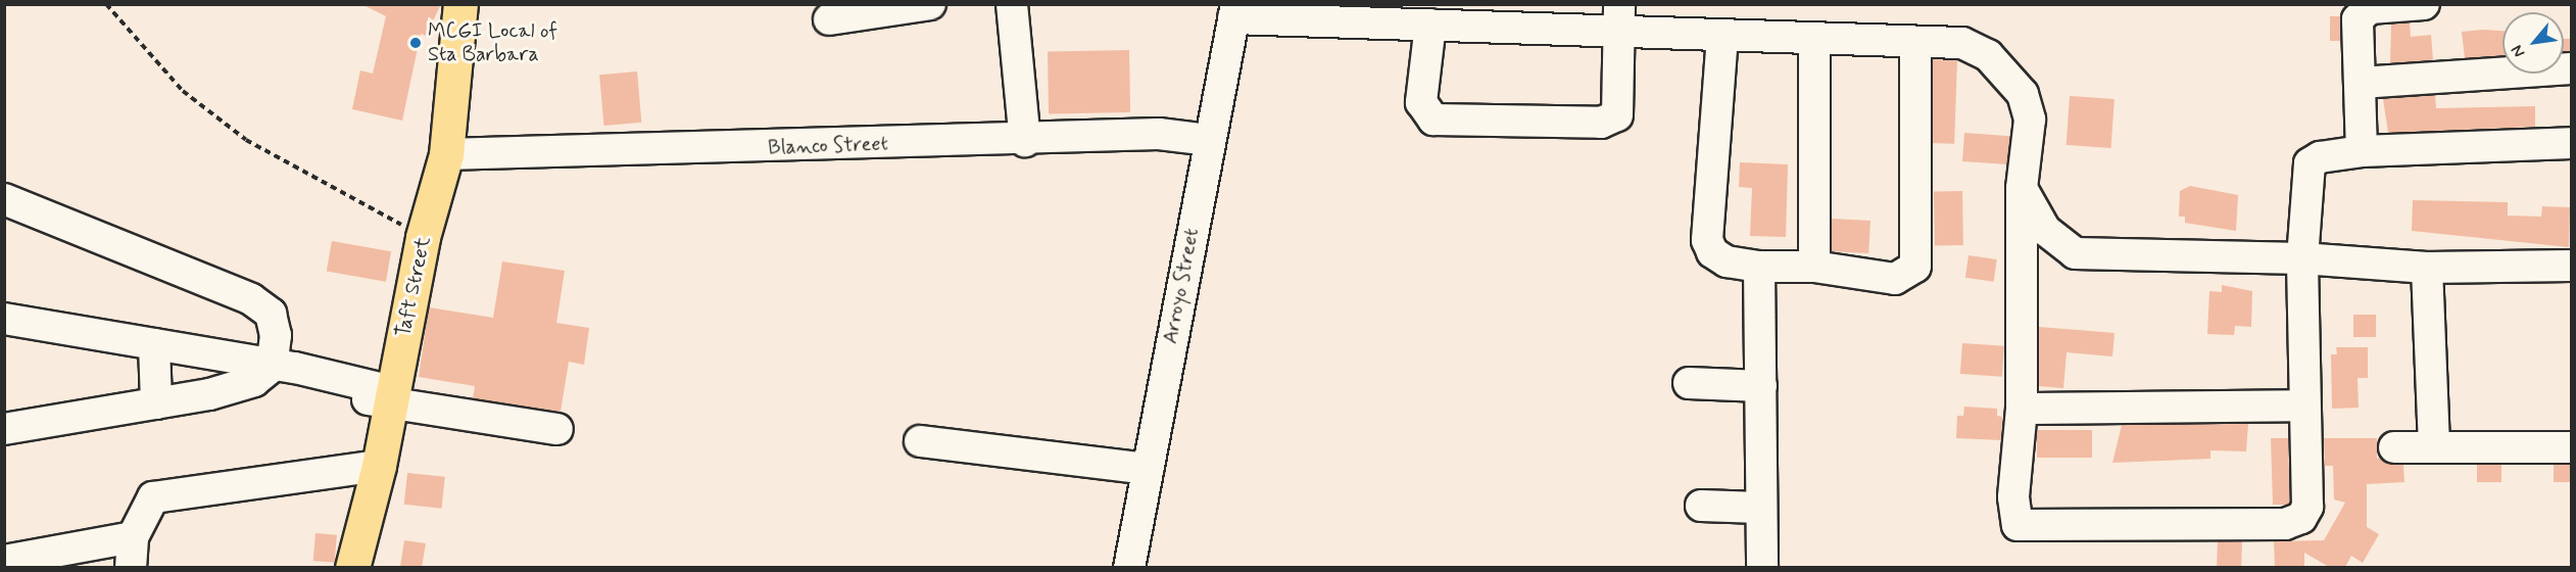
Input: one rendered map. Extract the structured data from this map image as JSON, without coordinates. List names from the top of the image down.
{
  "streets": {
    "main road": ["Taft Street"],
    "street": ["Blanco Street", "Arroyo Street"]
  },
  "crossings": [
    ["Blanco Street", "Arroyo Street"],
    ["Blanco Street", "Taft Street"]
  ],
  "places": ["MCGI Local of Sta Barbara"],
  "north": "bottom left"
}
